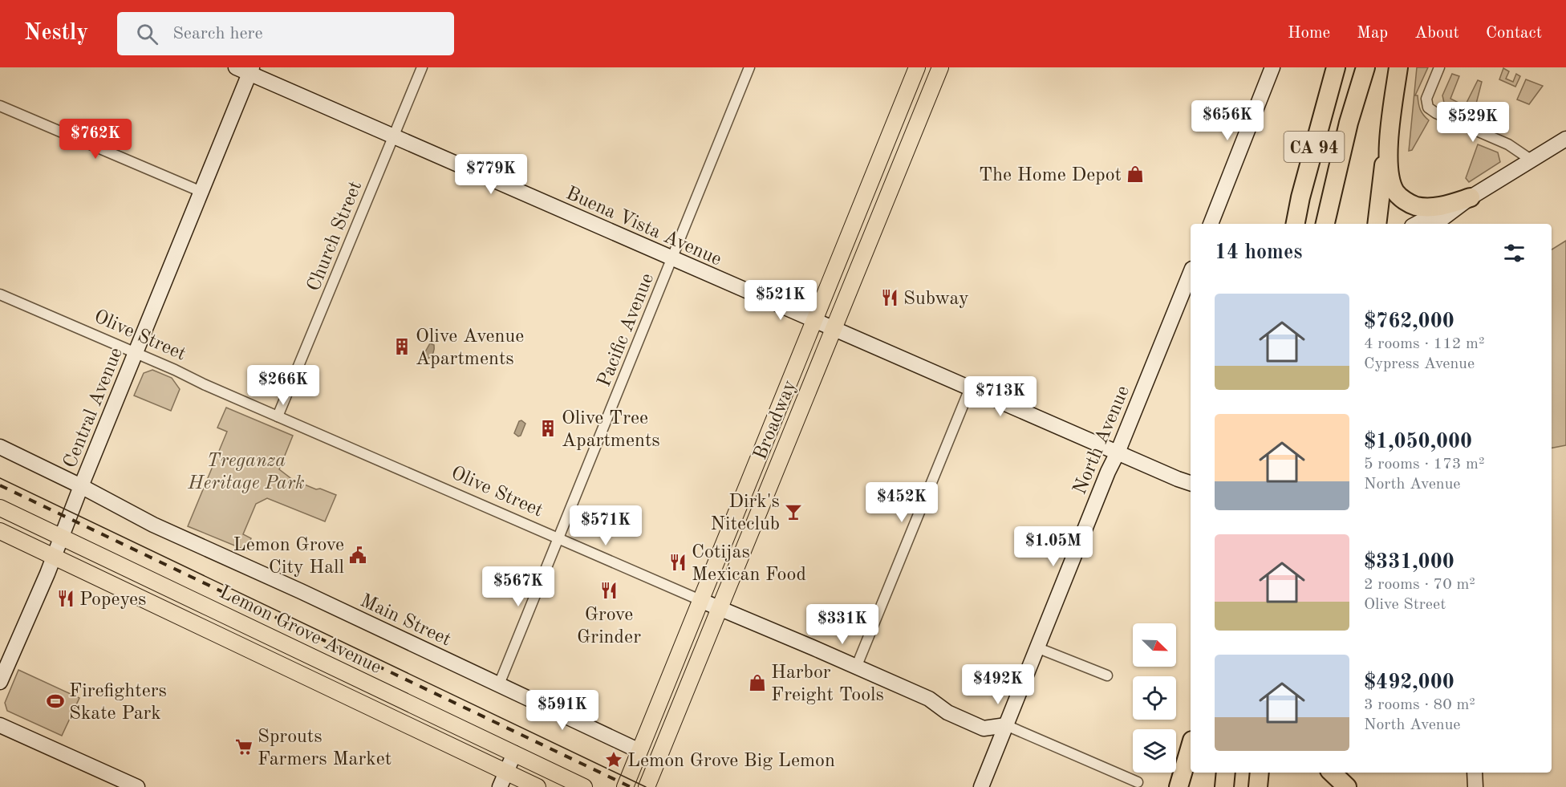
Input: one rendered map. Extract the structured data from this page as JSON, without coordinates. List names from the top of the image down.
{
  "streets": {
    "highway": ["CA 94"],
    "main road": ["Broadway", "Lemon Grove Avenue"],
    "street": [
      "Buena Vista Avenue",
      "Church Street",
      "Pacific Avenue",
      "Olive Street",
      "Central Avenue",
      "North Avenue",
      "Main Street"
    ]
  },
  "crossings": [
    ["Buena Vista Avenue", "Church Street"],
    ["Buena Vista Avenue", "Pacific Avenue"],
    ["Buena Vista Avenue", "Central Avenue"],
    ["Buena Vista Avenue", "Broadway"],
    ["Buena Vista Avenue", "North Avenue"],
    ["Church Street", "Olive Street"],
    ["Pacific Avenue", "Olive Street"],
    ["Pacific Avenue", "Main Street"],
    ["Olive Street", "Central Avenue"],
    ["Olive Street", "Broadway"],
    ["Olive Street", "North Avenue"],
    ["Central Avenue", "Main Street"],
    ["Central Avenue", "Lemon Grove Avenue"],
    ["Broadway", "Main Street"]
  ],
  "parks": ["Treganza Heritage Park"],
  "places": {
    "shop": ["The Home Depot", "Harbor Freight Tools"],
    "restaurant": [
      "Subway",
      "Cotijas Mexican Food",
      "Grove Grinder",
      "Popeyes"
    ],
    "building": ["Olive Avenue Apartments", "Olive Tree Apartments"],
    "bar": ["Dirk's Niteclub"],
    "public building": ["Lemon Grove City Hall"],
    "sports": ["Firefighters Skate Park"],
    "supermarket": ["Sprouts Farmers Market"],
    "place": ["Lemon Grove Big Lemon"]
  },
  "north": "bottom right",
  "page": {
    "header": "Nestly",
    "search": "Search here",
    "nav": [
      "Home",
      "Map",
      "About",
      "Contact"
    ],
    "price": [
      "$656K",
      "$529K",
      "$762K",
      "$779K",
      "$521K",
      "$266K",
      "$713K",
      "$452K",
      "$571K",
      "$1.05M",
      "$567K",
      "$331K",
      "$492K",
      "$591K"
    ],
    "heading": "14 homes",
    "list": [
      {
        "name": "$762,000",
        "note": "4 rooms · 112 m² · Cypress Avenue"
      },
      {
        "name": "$1,050,000",
        "note": "5 rooms · 173 m² · North Avenue"
      },
      {
        "name": "$331,000",
        "note": "2 rooms · 70 m² · Olive Street"
      },
      {
        "name": "$492,000",
        "note": "3 rooms · 80 m² · North Avenue"
      }
    ]
  }
}
